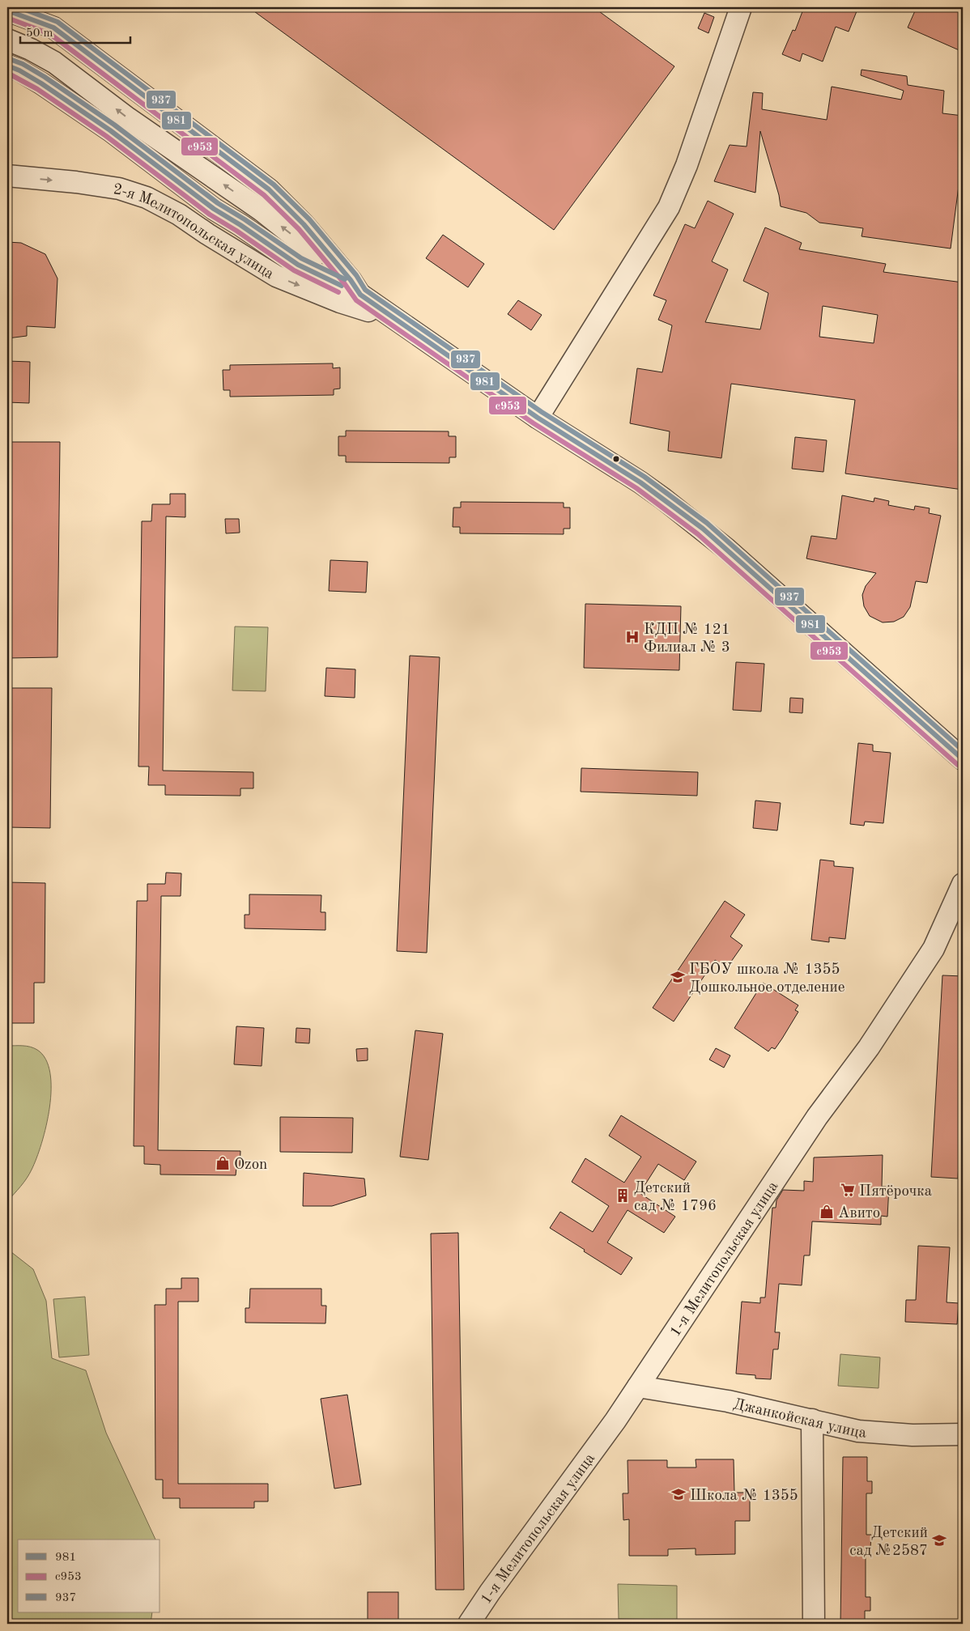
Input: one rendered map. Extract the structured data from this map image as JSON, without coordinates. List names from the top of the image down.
{
  "streets": {
    "street": ["2-я Мелитопольская улица", "1-я Мелитопольская улица", "Джанкойская улица"]
  },
  "crossings": [
    ["1-я Мелитопольская улица", "Джанкойская улица"]
  ],
  "places": {
    "hospital": ["КДП № 121 Филиал № 3"],
    "school or university": ["ГБОУ школа № 1355 Дошкольное отделение", "Школа № 1355", "Детский сад №2587"],
    "shop": ["Ozon", "Авито"],
    "supermarket": ["Пятёрочка"],
    "building": ["Детский сад № 1796"]
  },
  "lines": ["transit line 937", "transit line 981", "transit line с953"],
  "legend": ["981", "с953", "937"],
  "scale_bar": "50 m"
}
